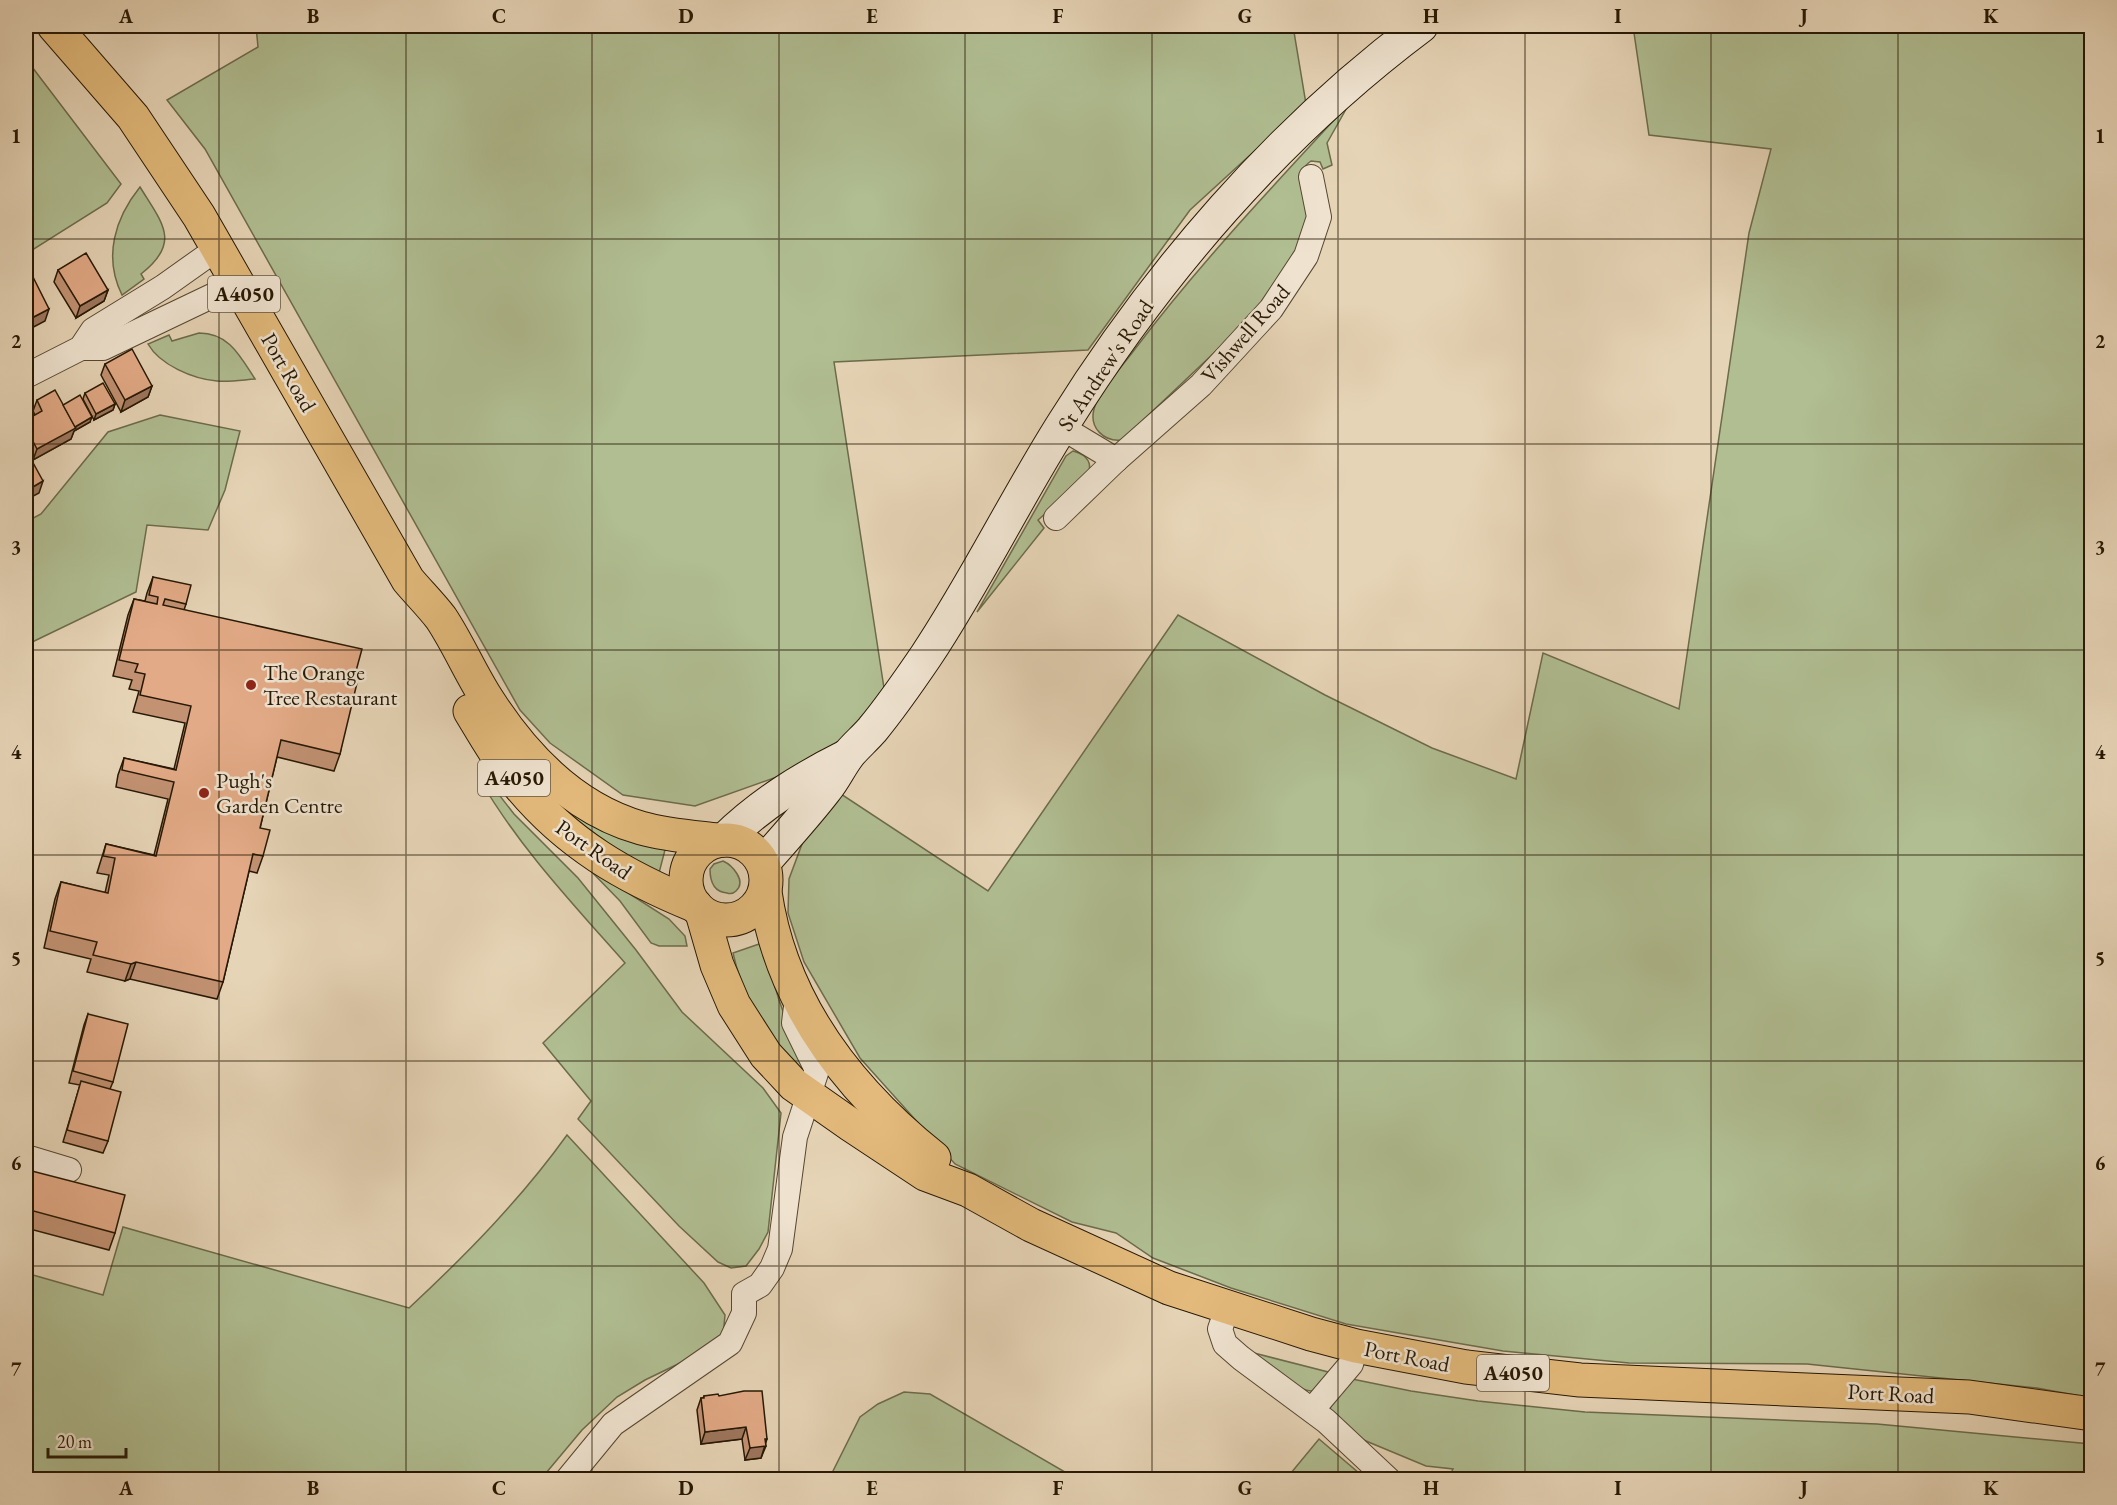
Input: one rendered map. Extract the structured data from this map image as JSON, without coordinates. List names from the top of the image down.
{
  "streets": {
    "main road": ["A4050", "Port Road"],
    "street": ["Vishwell Road", "St Andrew's Road"]
  },
  "crossings": [
    ["St Andrew's Road", "Port Road"]
  ],
  "places": ["The Orange Tree Restaurant", "Pugh's Garden Centre"],
  "scale_bar": "20 m",
  "grid": {
    "columns": [
      "A",
      "B",
      "C",
      "D",
      "E",
      "F",
      "G",
      "H",
      "I",
      "J",
      "K"
    ],
    "rows": [
      "1",
      "2",
      "3",
      "4",
      "5",
      "6",
      "7"
    ]
  }
}
